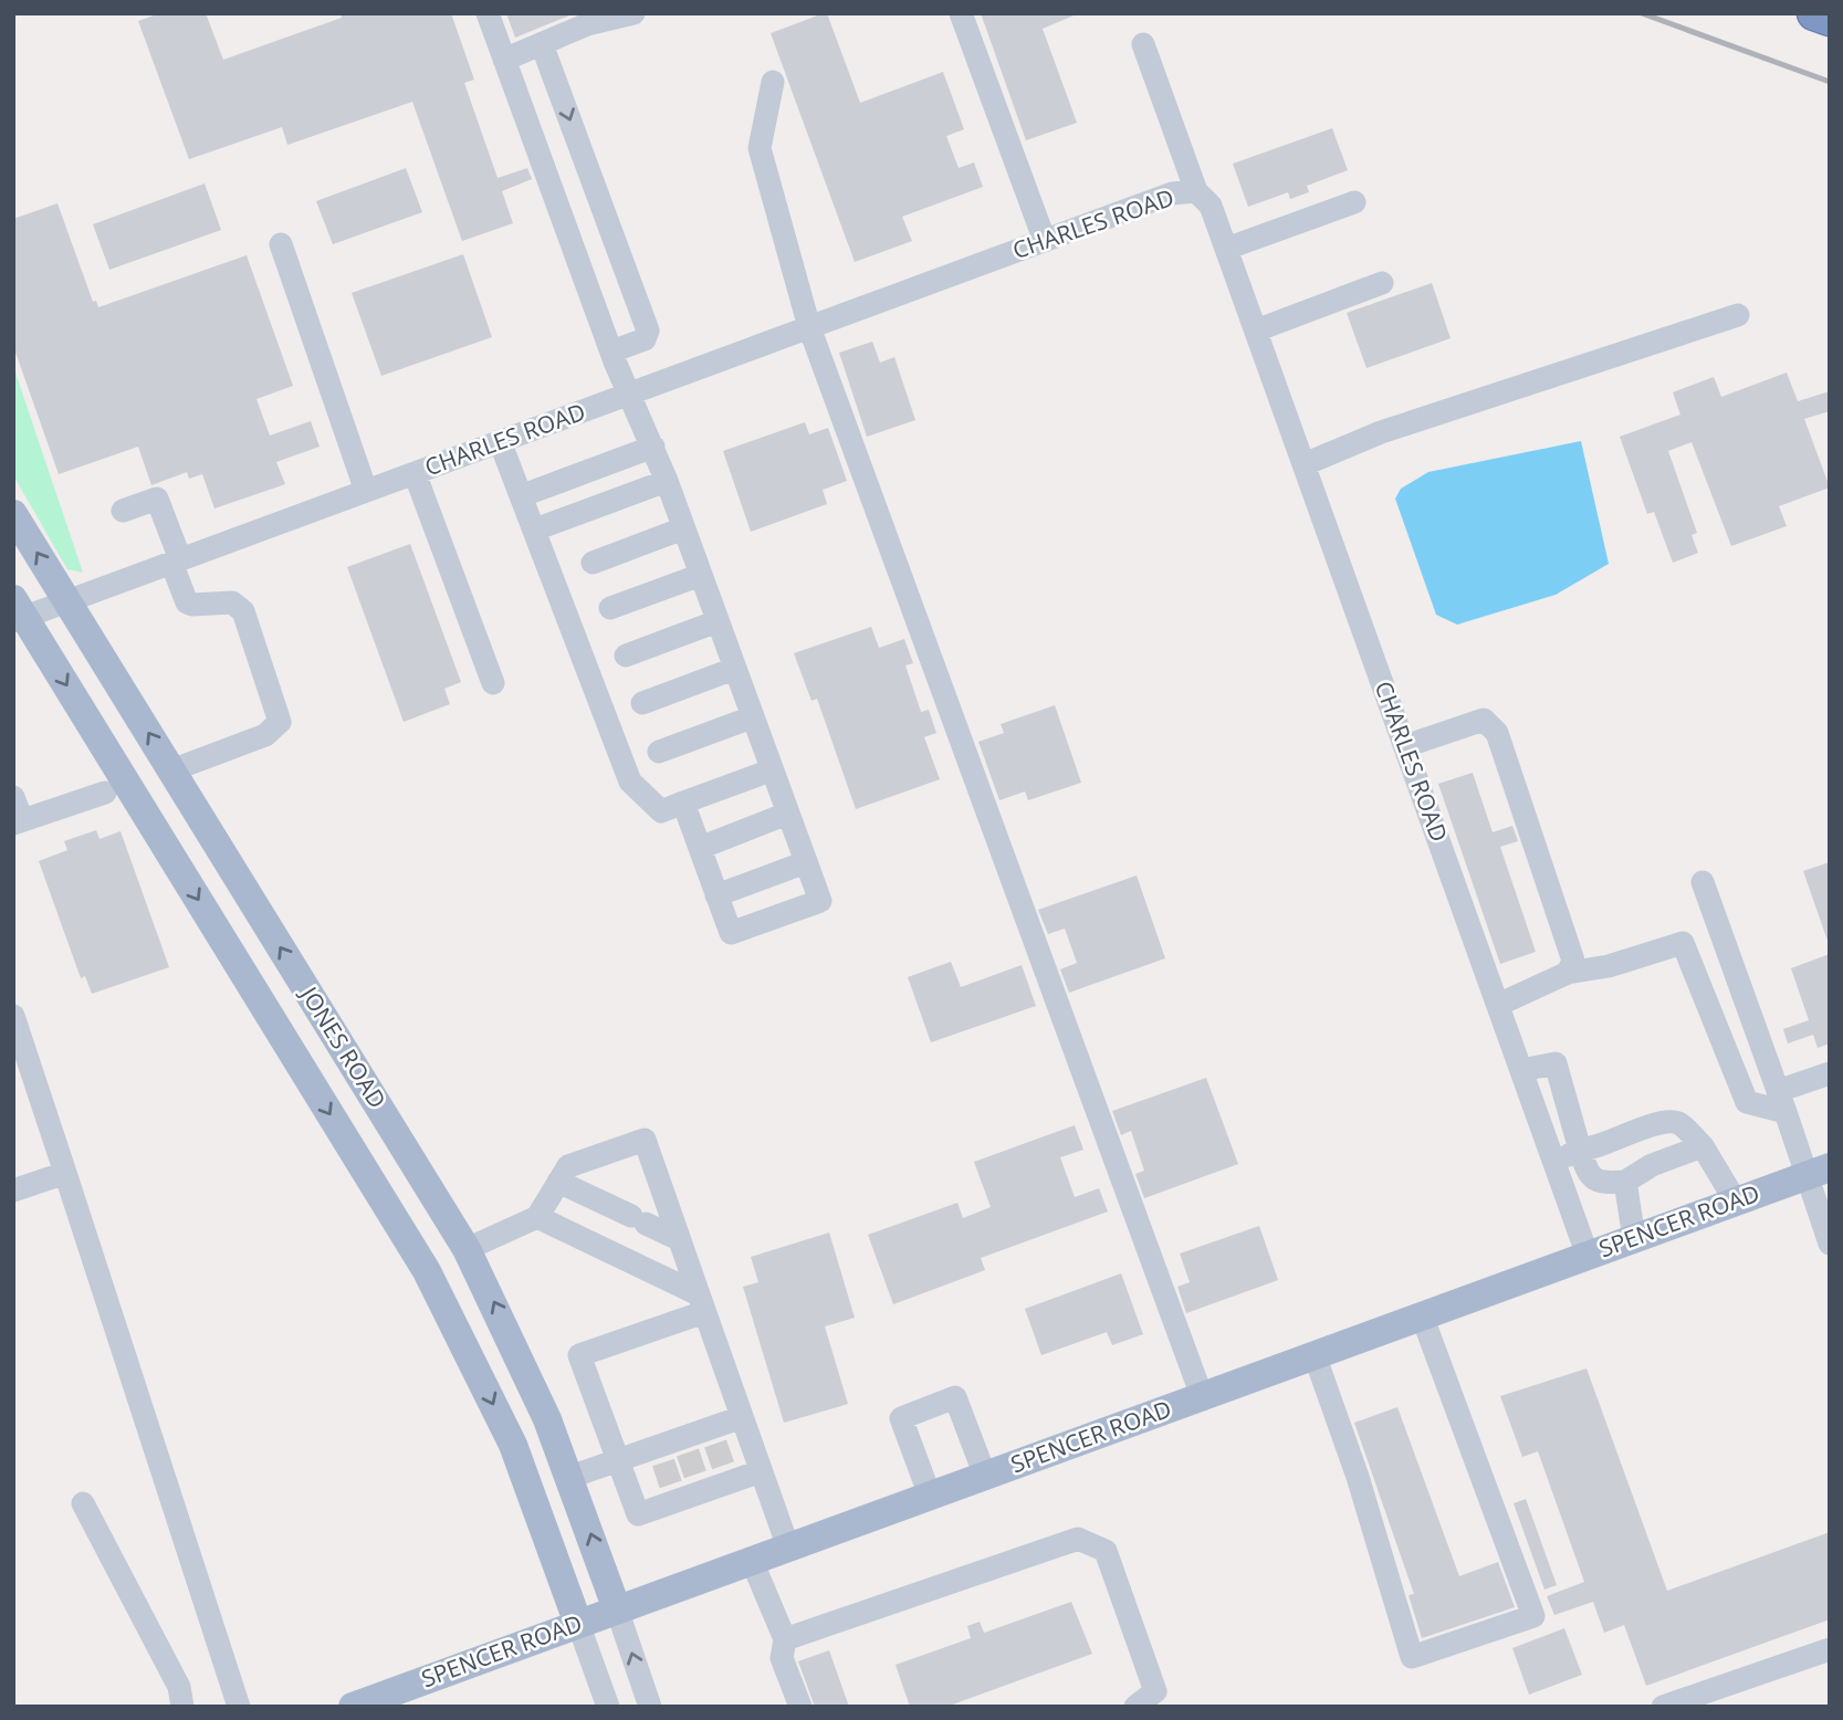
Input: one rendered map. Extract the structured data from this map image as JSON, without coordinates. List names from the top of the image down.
{
  "streets": {
    "main road": ["JONES ROAD", "SPENCER ROAD"],
    "street": ["CHARLES ROAD"]
  },
  "crossings": [
    ["CHARLES ROAD", "JONES ROAD"],
    ["CHARLES ROAD", "SPENCER ROAD"],
    ["JONES ROAD", "SPENCER ROAD"]
  ]
}
